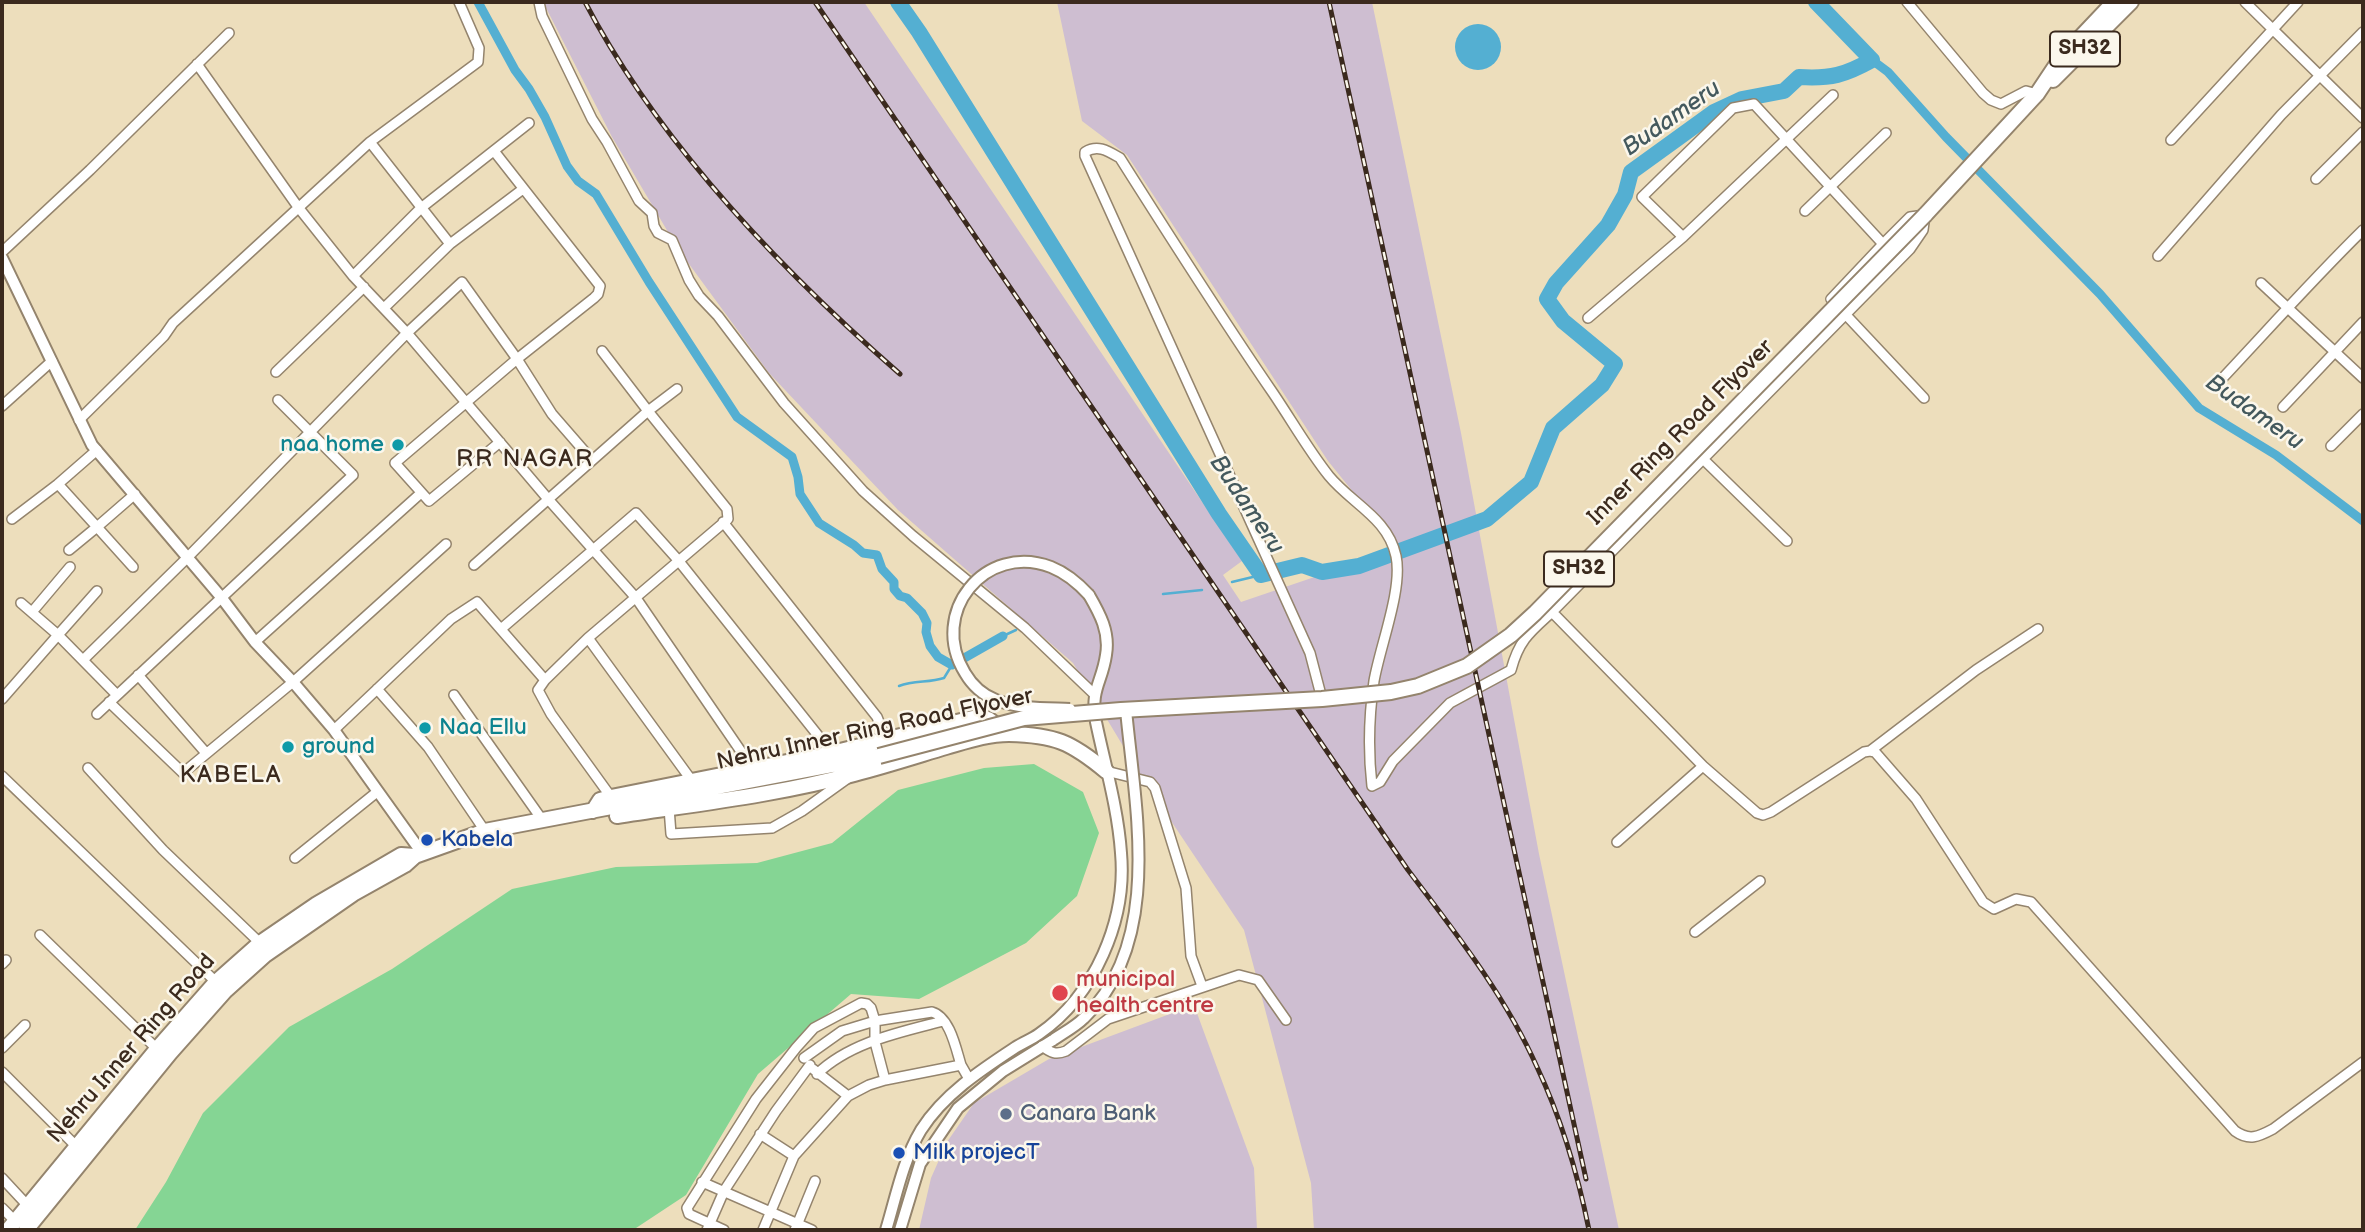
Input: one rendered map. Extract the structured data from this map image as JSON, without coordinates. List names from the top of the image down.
{
  "streets": {
    "main road": [
      "SH32",
      "Inner Ring Road Flyover",
      "Nehru Inner Ring Road Flyover",
      "Nehru Inner Ring Road"
    ]
  },
  "crossings": [
    ["SH32", "Inner Ring Road Flyover"],
    ["Inner Ring Road Flyover", "Nehru Inner Ring Road Flyover"]
  ],
  "districts": ["RR NAGAR", "KABELA"],
  "water": ["Budameru"],
  "places": [
    "naa home",
    "Naa Ellu",
    "ground",
    "Kabela",
    "municipal health centre",
    "Canara Bank",
    "Milk projecT"
  ]
}
